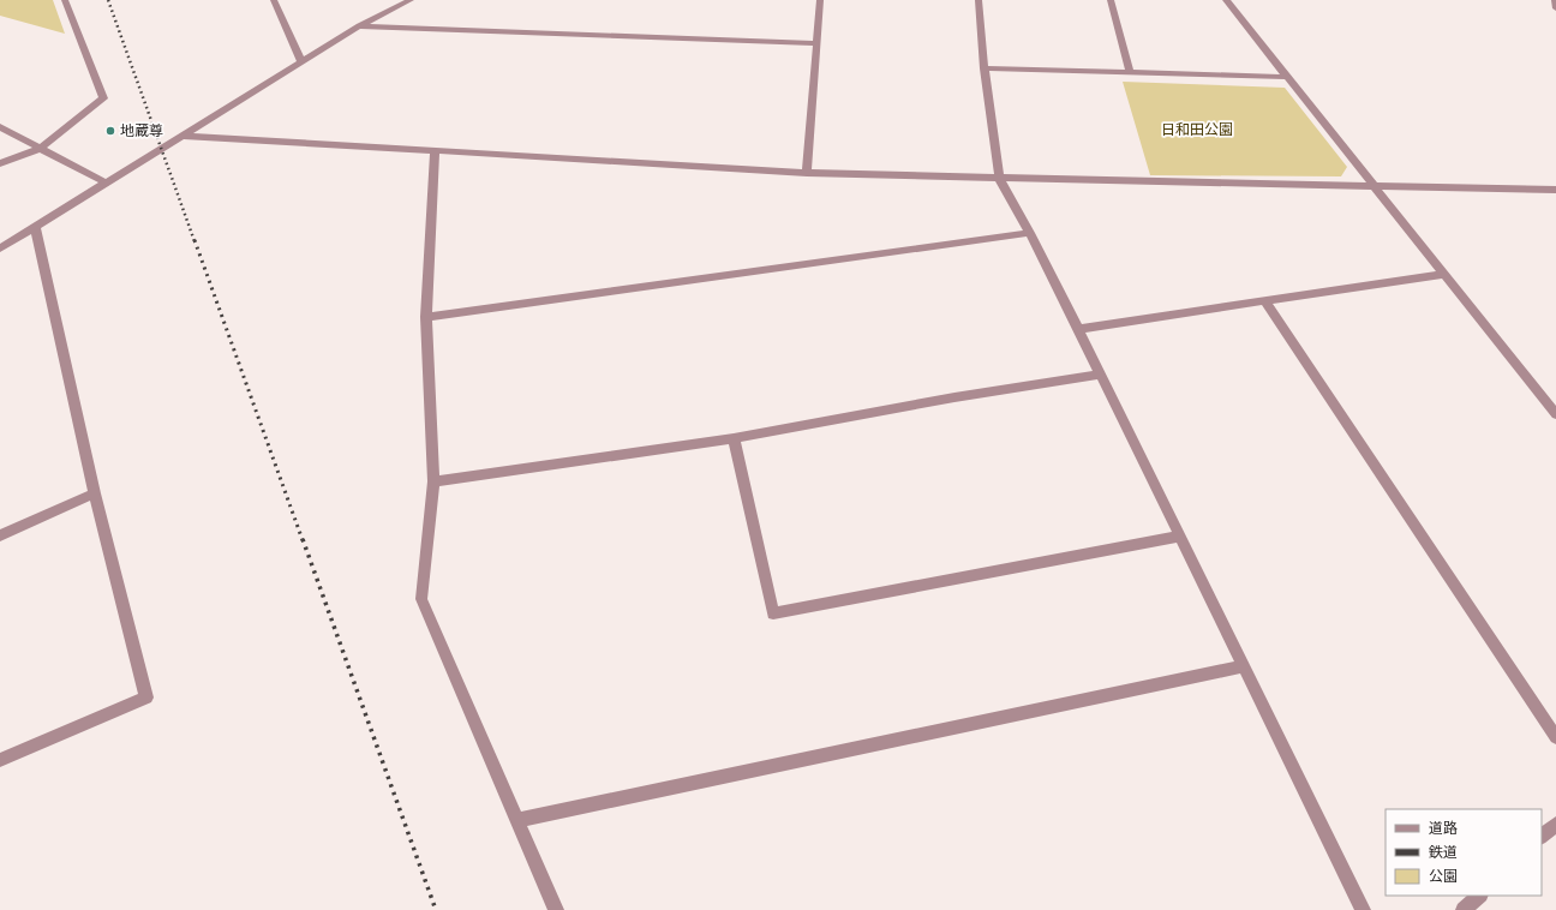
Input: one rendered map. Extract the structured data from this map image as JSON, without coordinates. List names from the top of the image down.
{
  "parks": ["日和田公園"],
  "places": ["地蔵尊"],
  "legend": ["道路", "鉄道", "公園"]
}
